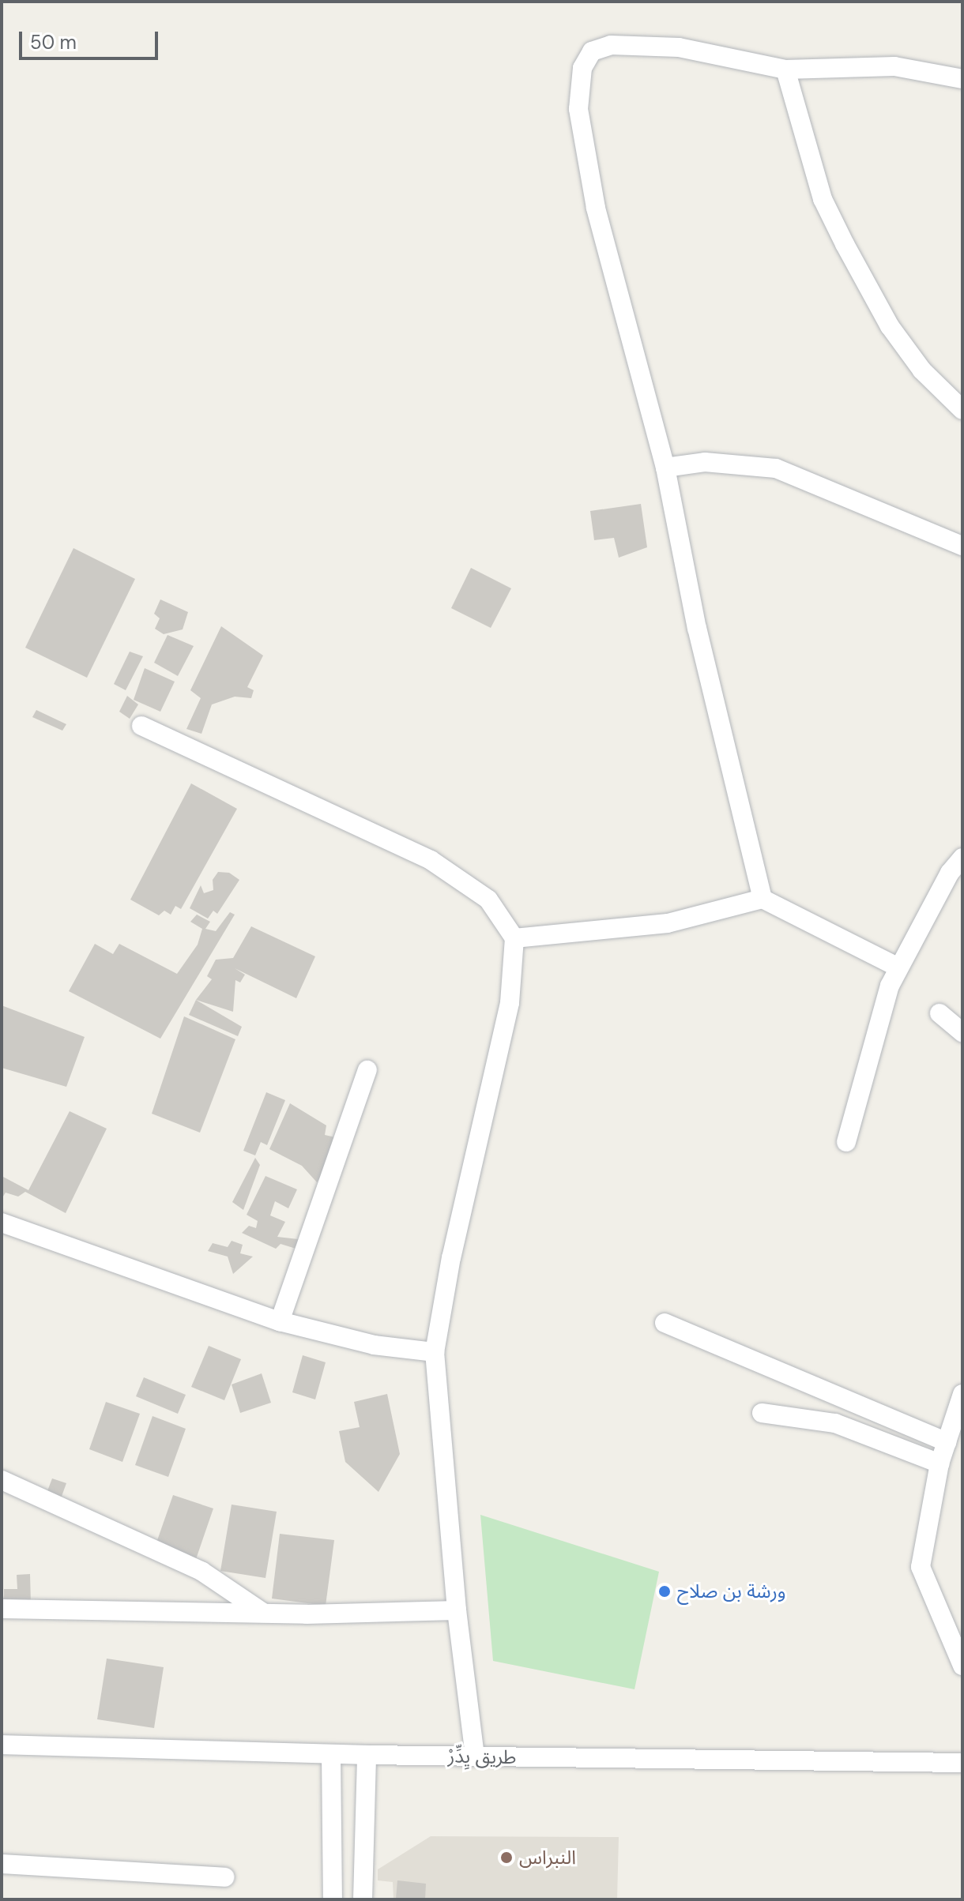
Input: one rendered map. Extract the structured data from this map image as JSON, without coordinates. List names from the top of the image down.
{
  "streets": {
    "street": ["طريق يِدِّرْ"]
  },
  "places": ["ورشة بن صلاح", "النبراس"],
  "scale_bar": "50 m"
}
